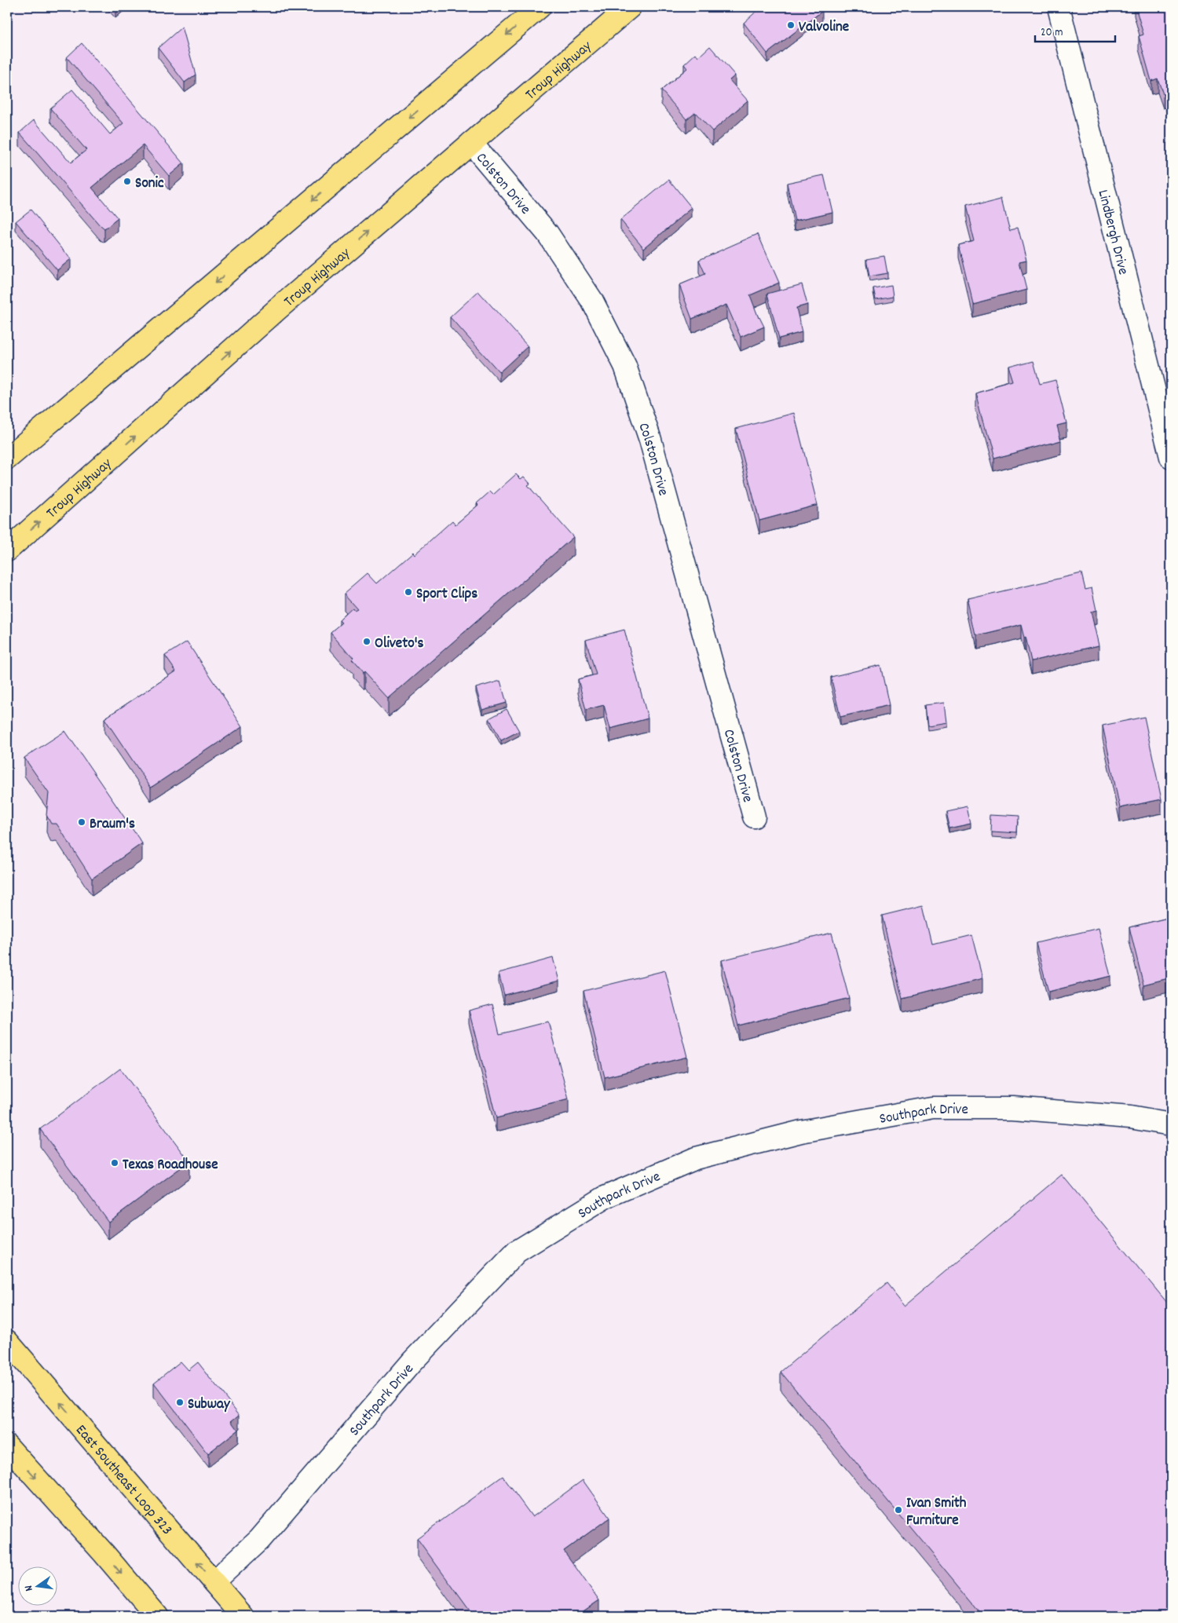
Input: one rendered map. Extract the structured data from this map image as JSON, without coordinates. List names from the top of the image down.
{
  "streets": {
    "highway": ["Troup Highway", "East Southeast Loop 323"],
    "street": ["Colston Drive", "Lindbergh Drive", "Southpark Drive"]
  },
  "crossings": [
    ["Troup Highway", "Colston Drive"],
    ["Southpark Drive", "East Southeast Loop 323"]
  ],
  "places": [
    "Valvoline",
    "Sonic",
    "Sport Clips",
    "Oliveto's",
    "Braum's",
    "Texas Roadhouse",
    "Subway",
    "Ivan Smith Furniture"
  ],
  "scale_bar": "20 m",
  "north": "left"
}
